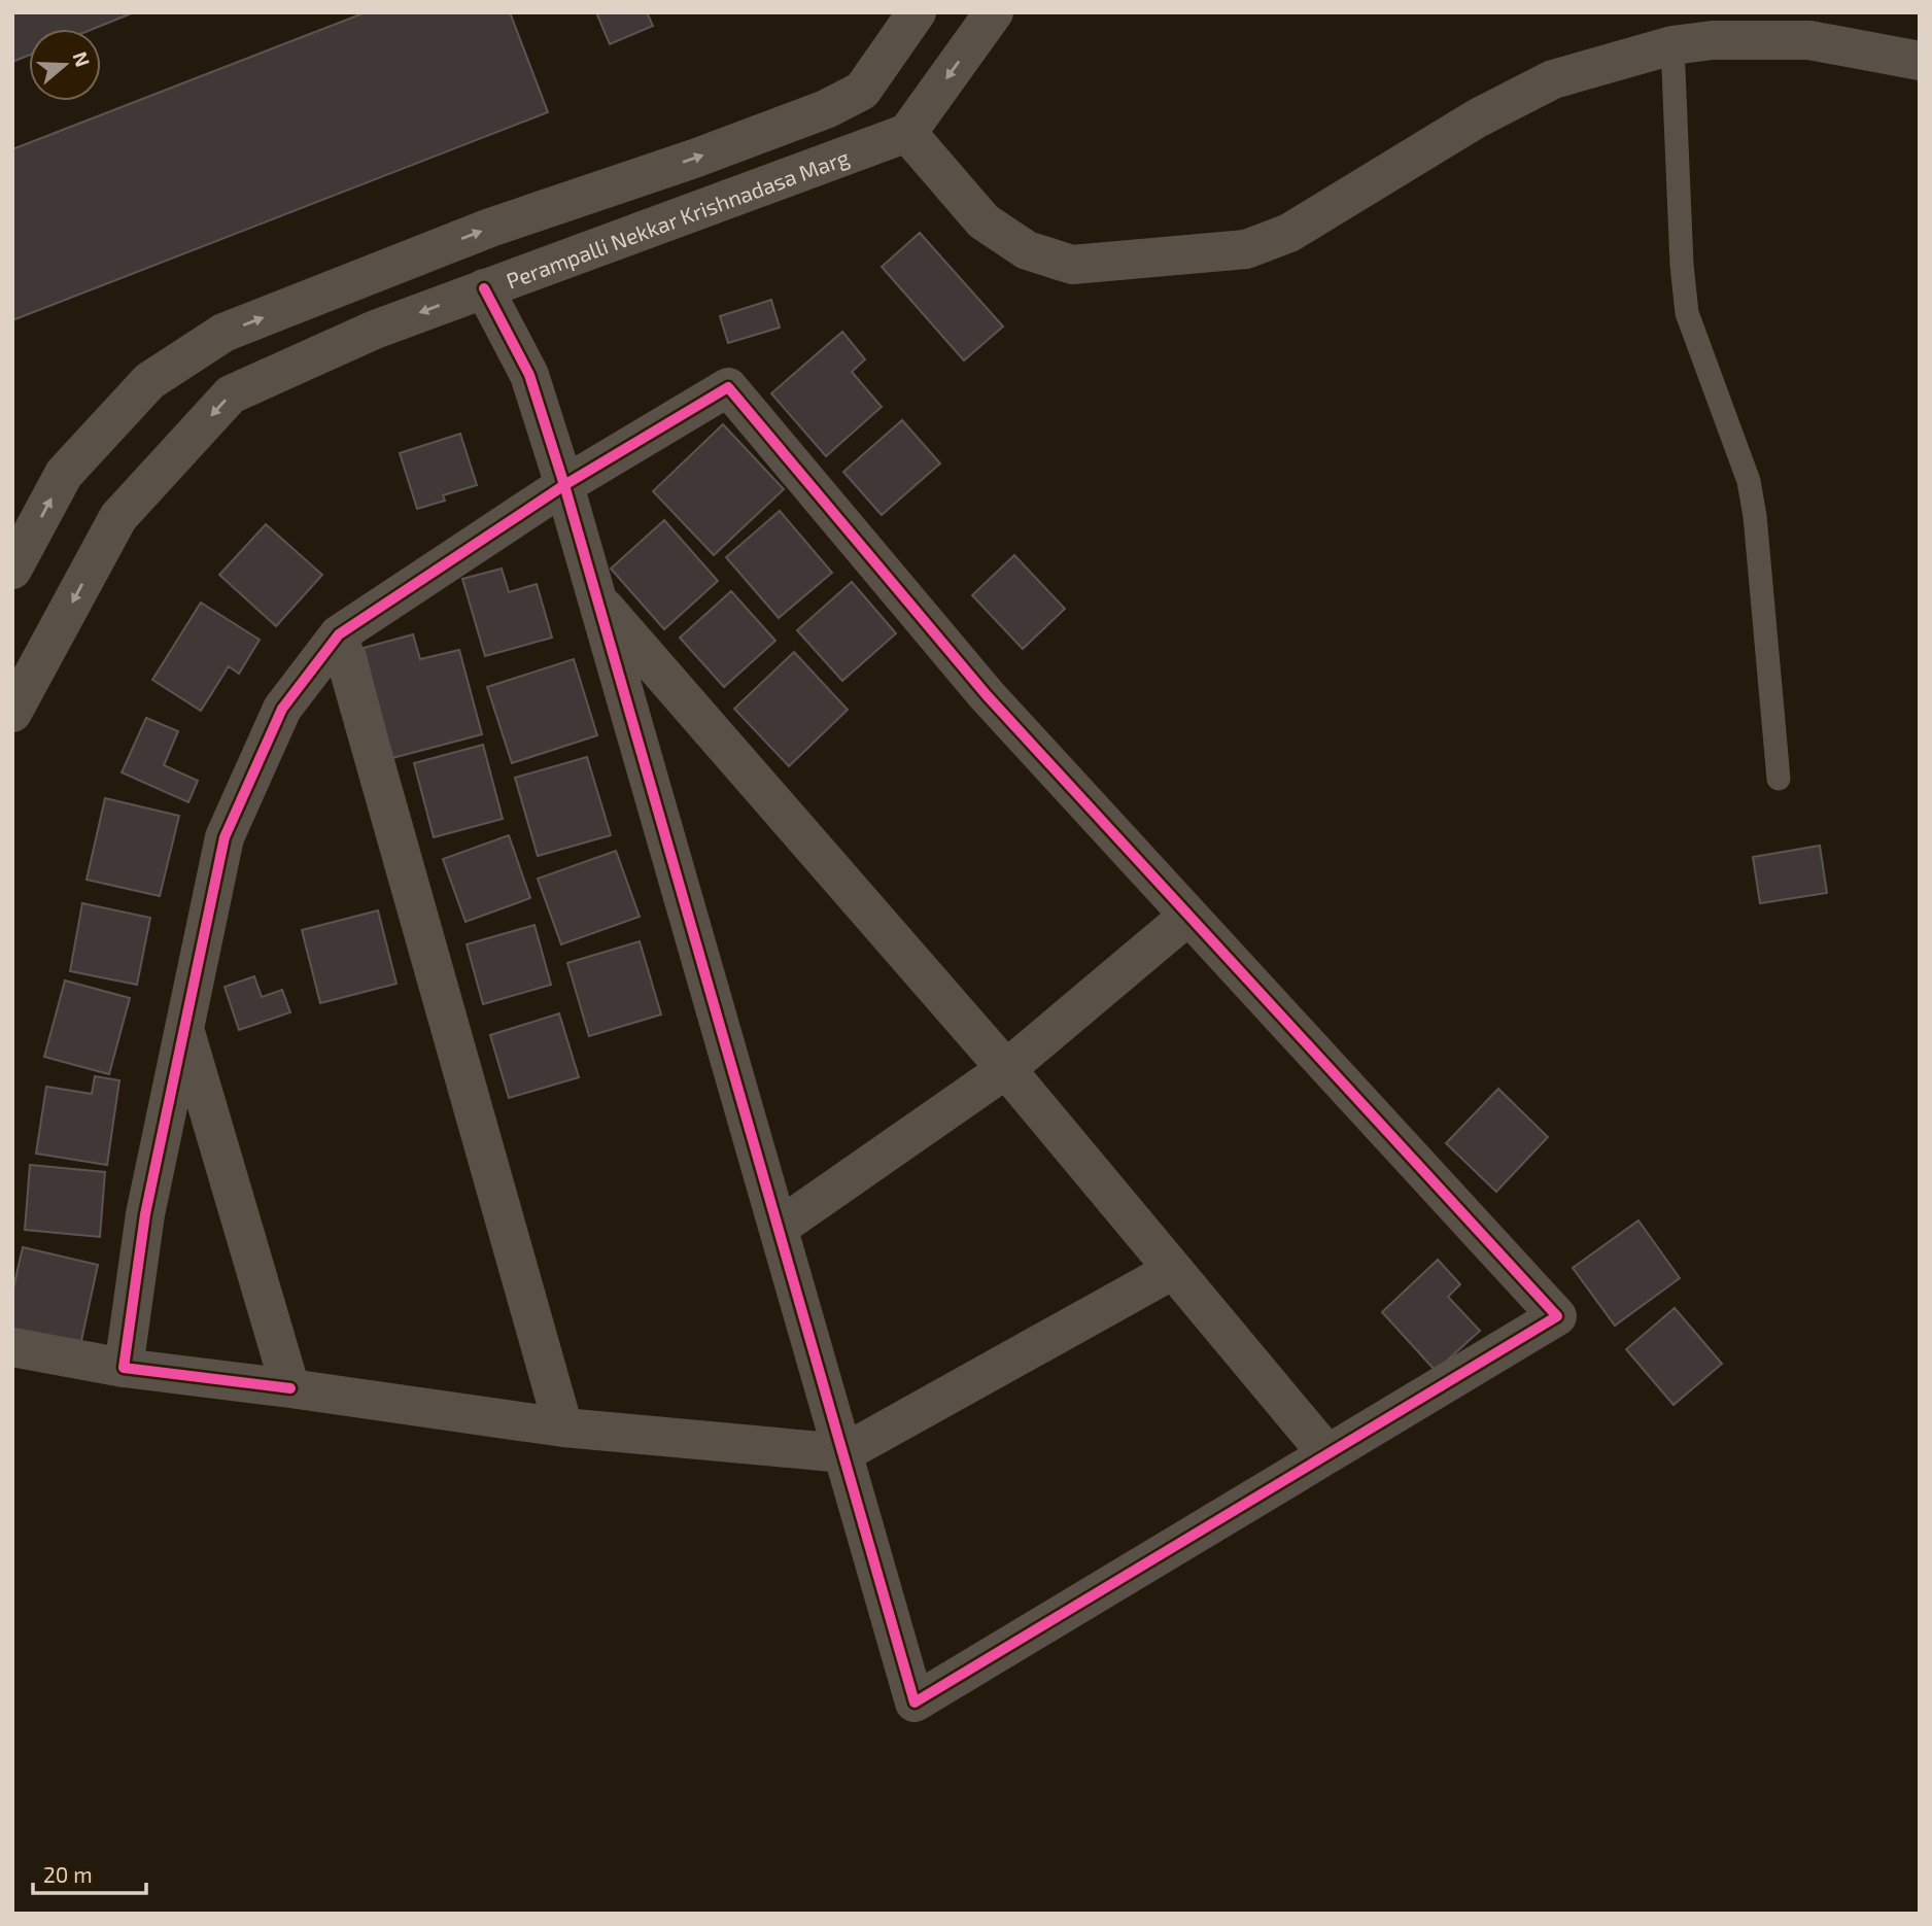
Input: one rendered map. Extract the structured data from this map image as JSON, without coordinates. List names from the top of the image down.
{
  "streets": {
    "street": ["Perampalli Nekkar Krishnadasa Marg"]
  },
  "scale_bar": "20 m",
  "north": "right"
}
